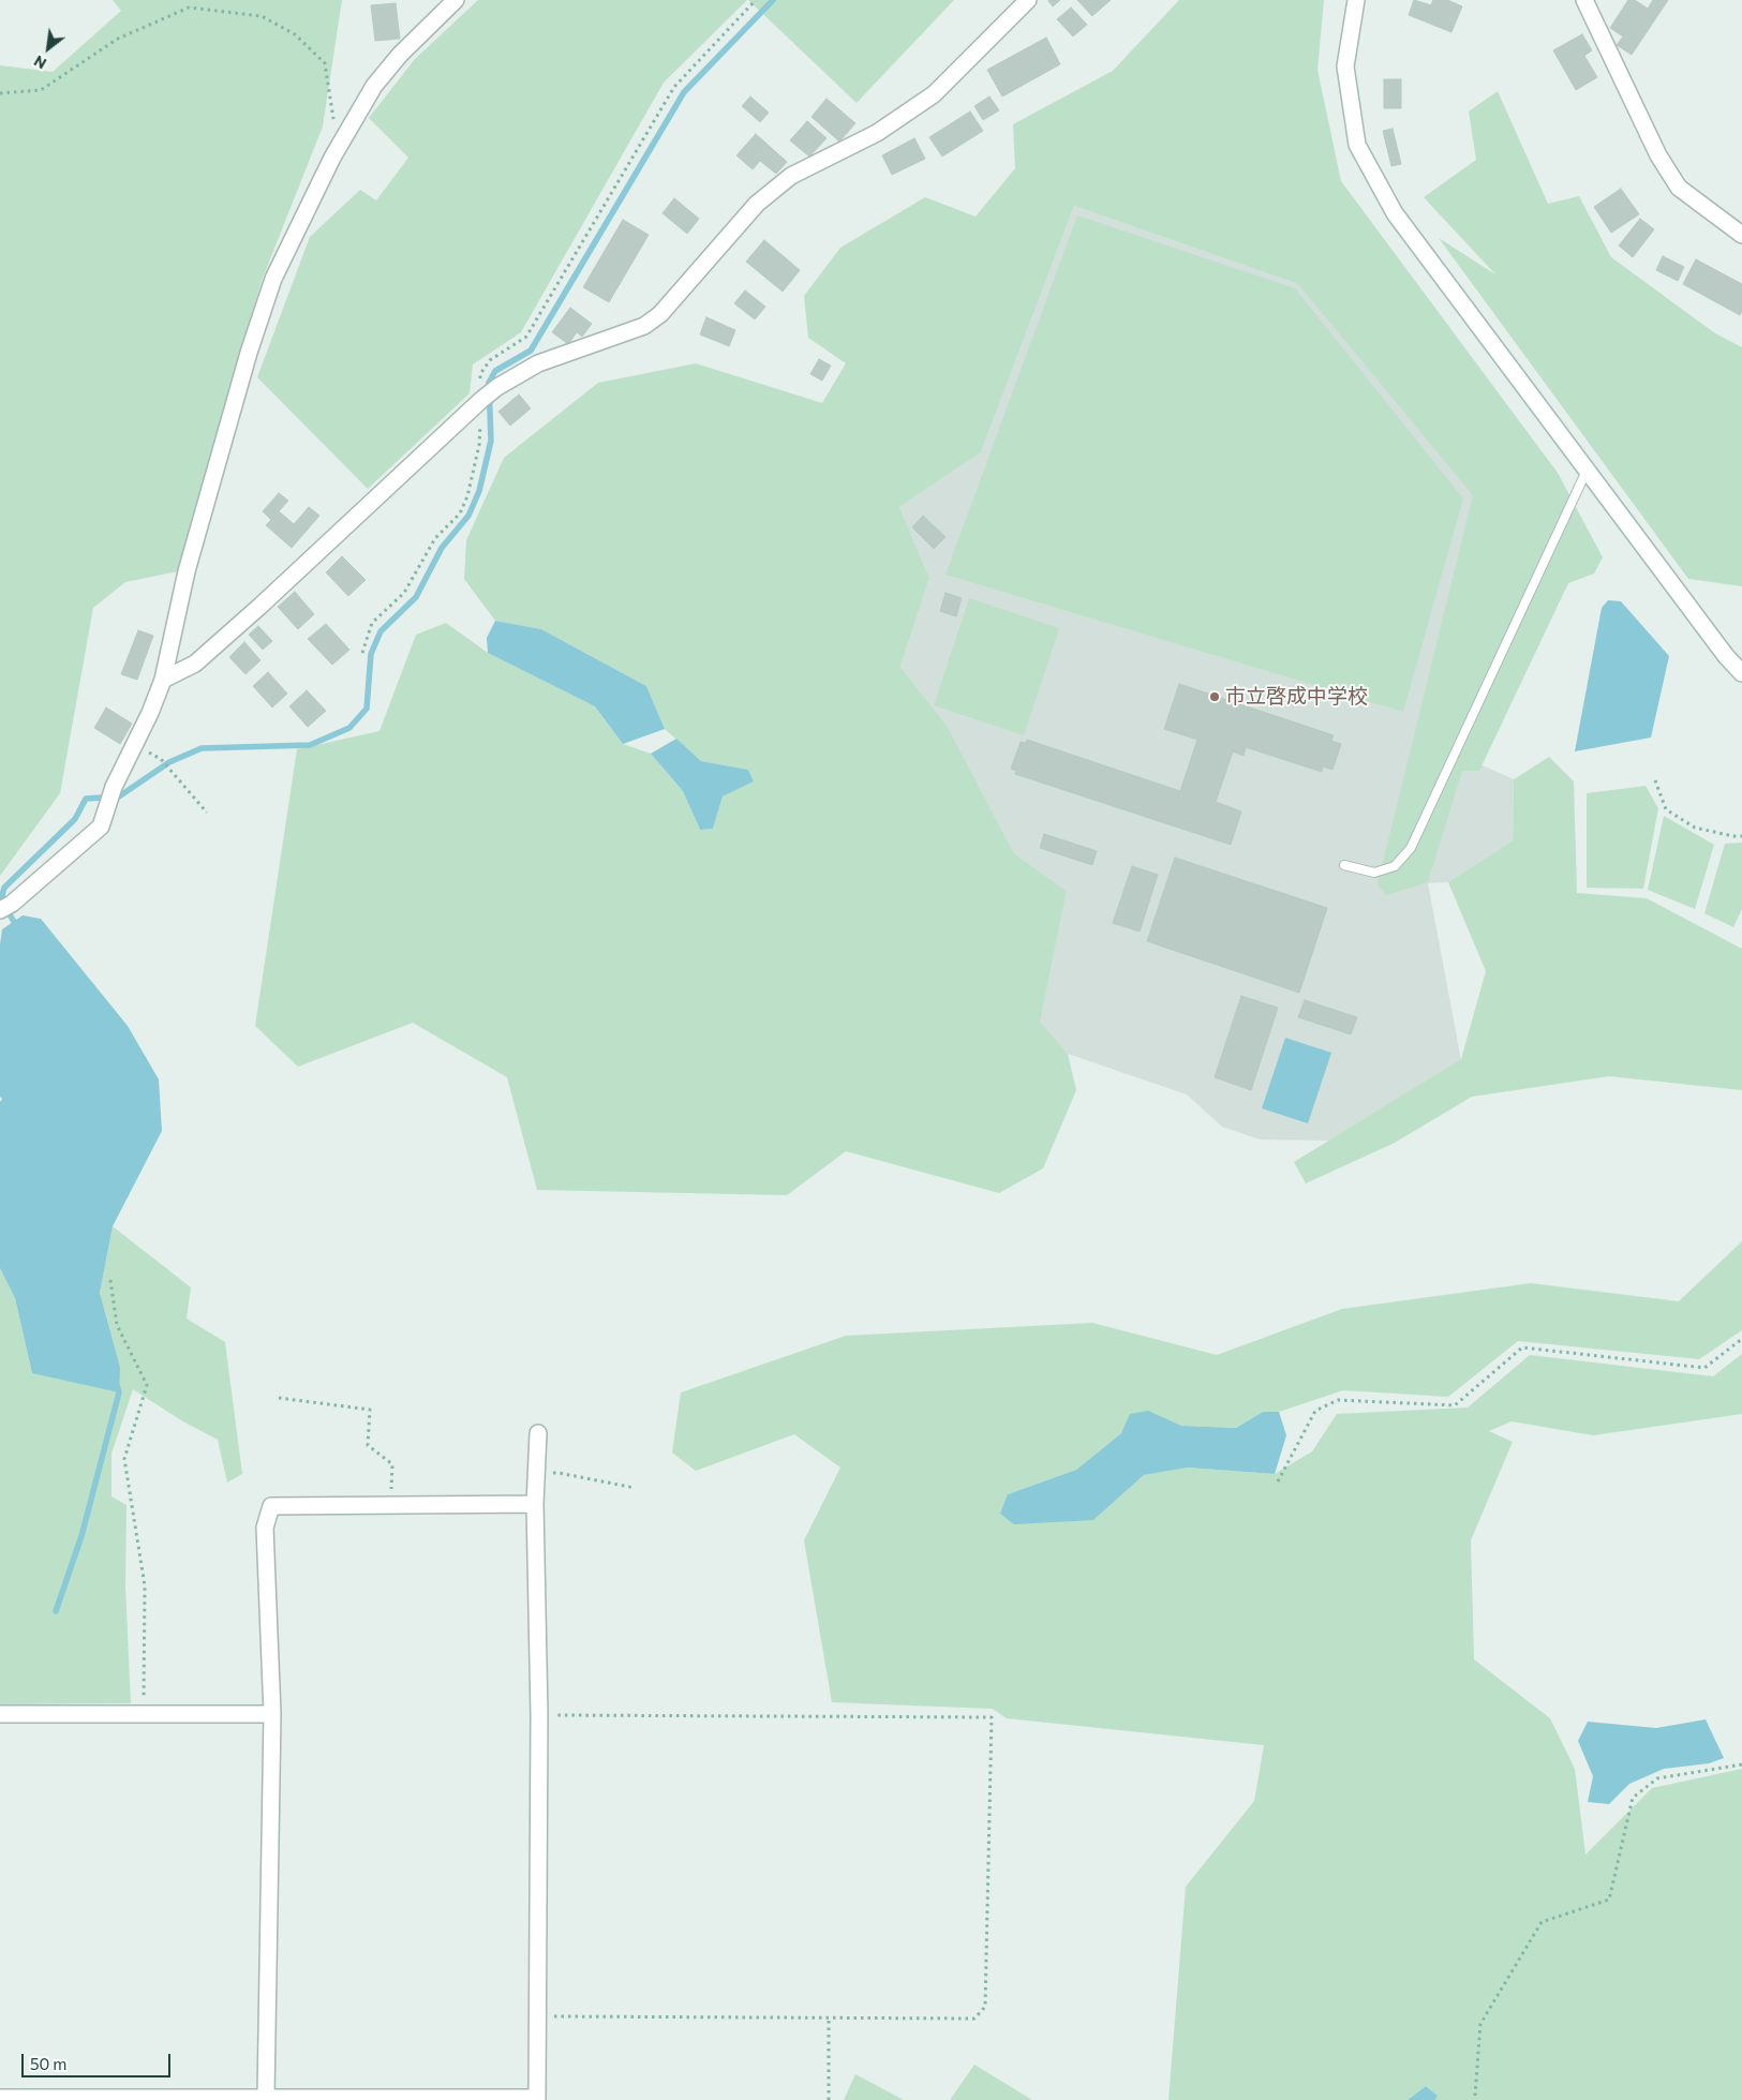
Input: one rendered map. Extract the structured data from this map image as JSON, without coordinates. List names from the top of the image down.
{
  "places": ["市立啓成中学校"],
  "scale_bar": "50 m",
  "north": "bottom left"
}
